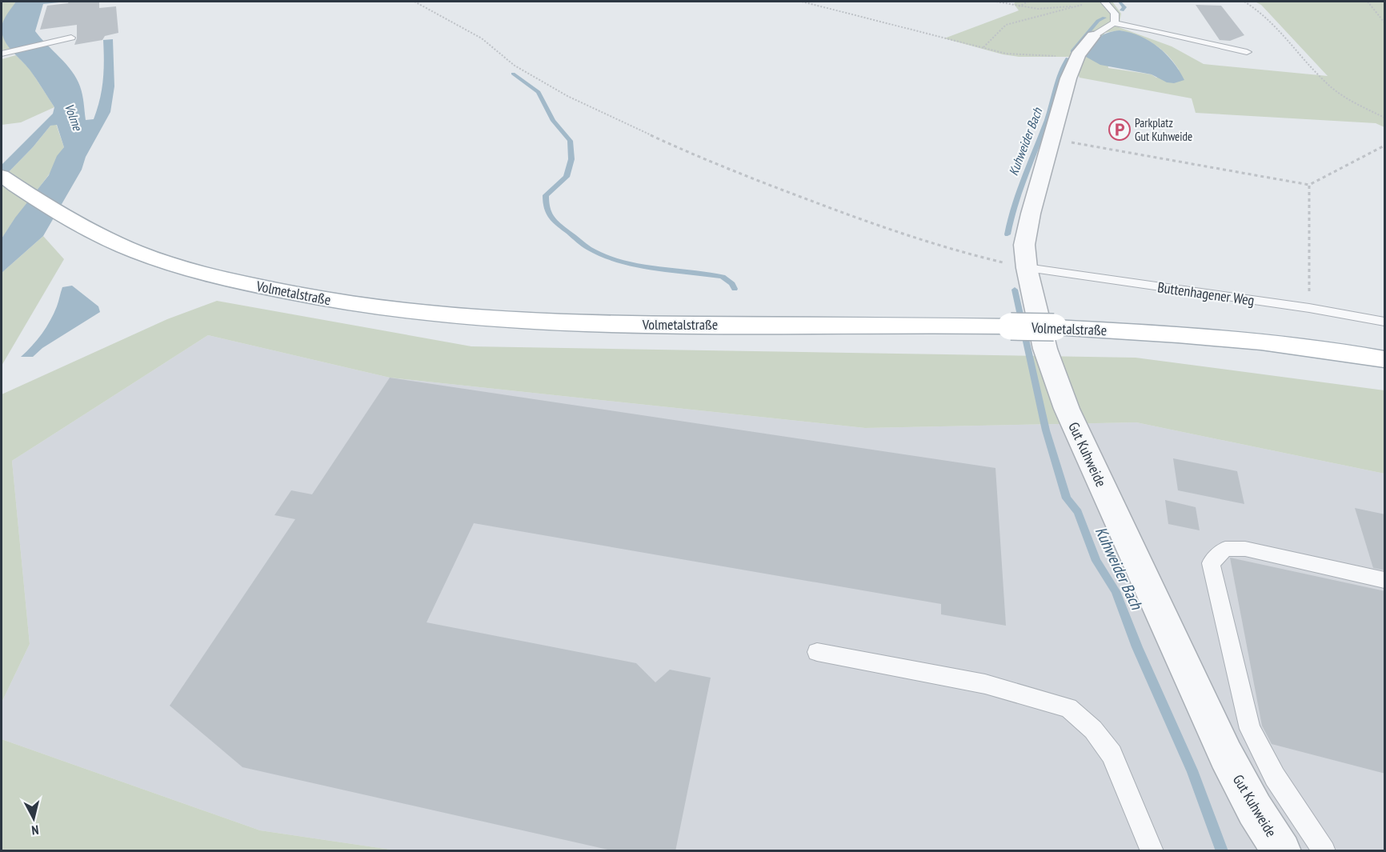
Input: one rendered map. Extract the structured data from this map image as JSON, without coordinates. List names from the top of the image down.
{
  "streets": {
    "main road": ["Volmetalstraße"],
    "street": ["Gut Kuhweide"],
    "lane": ["Buttenhagener Weg"]
  },
  "crossings": [
    ["Buttenhagener Weg", "Gut Kuhweide"]
  ],
  "water": ["Volme", "Kuhweider Bach"],
  "places": {
    "parking": ["Parkplatz Gut Kuhweide"]
  },
  "north": "bottom"
}
